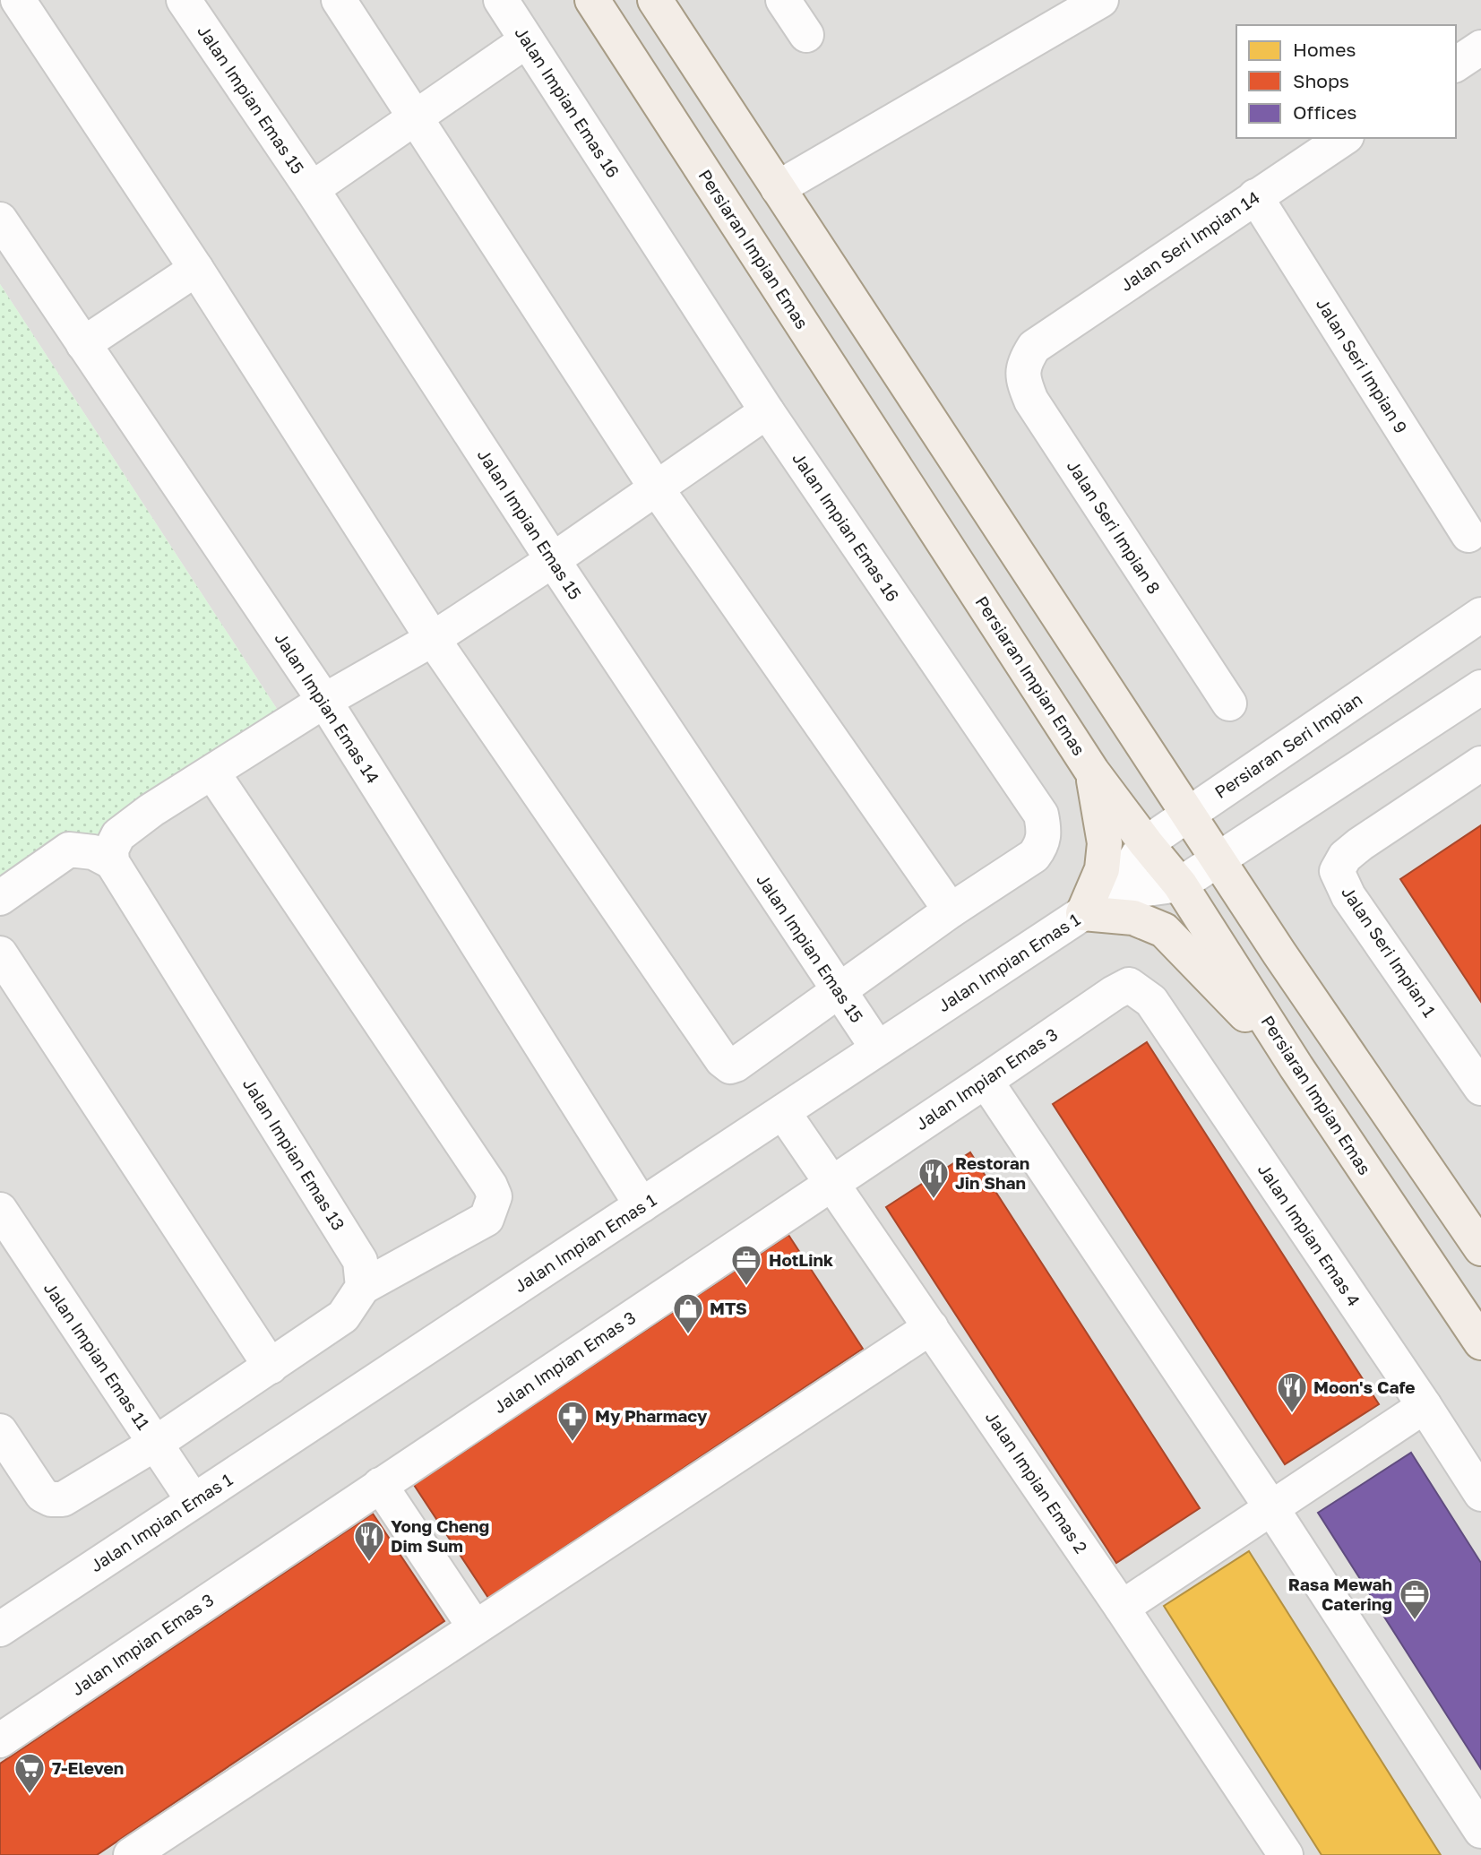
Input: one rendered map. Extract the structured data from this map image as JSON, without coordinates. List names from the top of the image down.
{
  "streets": {
    "main road": ["Persiaran Impian Emas"],
    "street": [
      "Jalan Impian Emas 15",
      "Jalan Impian Emas 16",
      "Jalan Seri Impian 14",
      "Jalan Seri Impian 9",
      "Jalan Seri Impian 8",
      "Jalan Impian Emas 14",
      "Persiaran Seri Impian",
      "Jalan Seri Impian 1",
      "Jalan Impian Emas 1",
      "Jalan Impian Emas 3",
      "Jalan Impian Emas 13",
      "Jalan Impian Emas 4",
      "Jalan Impian Emas 11",
      "Jalan Impian Emas 2"
    ]
  },
  "crossings": [
    ["Jalan Impian Emas 15", "Jalan Impian Emas 16"],
    ["Jalan Impian Emas 15", "Jalan Impian Emas 1"],
    ["Jalan Seri Impian 14", "Jalan Seri Impian 9"],
    ["Jalan Seri Impian 14", "Jalan Seri Impian 8"],
    ["Persiaran Impian Emas", "Persiaran Seri Impian"],
    ["Persiaran Impian Emas", "Jalan Impian Emas 1"],
    ["Jalan Impian Emas 14", "Jalan Impian Emas 1"],
    ["Persiaran Seri Impian", "Jalan Impian Emas 1"],
    ["Jalan Impian Emas 1", "Jalan Impian Emas 11"],
    ["Jalan Impian Emas 1", "Jalan Impian Emas 2"],
    ["Jalan Impian Emas 3", "Jalan Impian Emas 4"],
    ["Jalan Impian Emas 3", "Jalan Impian Emas 2"]
  ],
  "places": {
    "restaurant": ["Restoran Jin Shan", "Moon's Cafe", "Yong Cheng Dim Sum"],
    "office": ["HotLink", "Rasa Mewah Catering"],
    "shop": ["MTS"],
    "pharmacy": ["My Pharmacy"],
    "supermarket": ["7-Eleven"]
  },
  "legend": ["Homes", "Shops", "Offices"]
}
